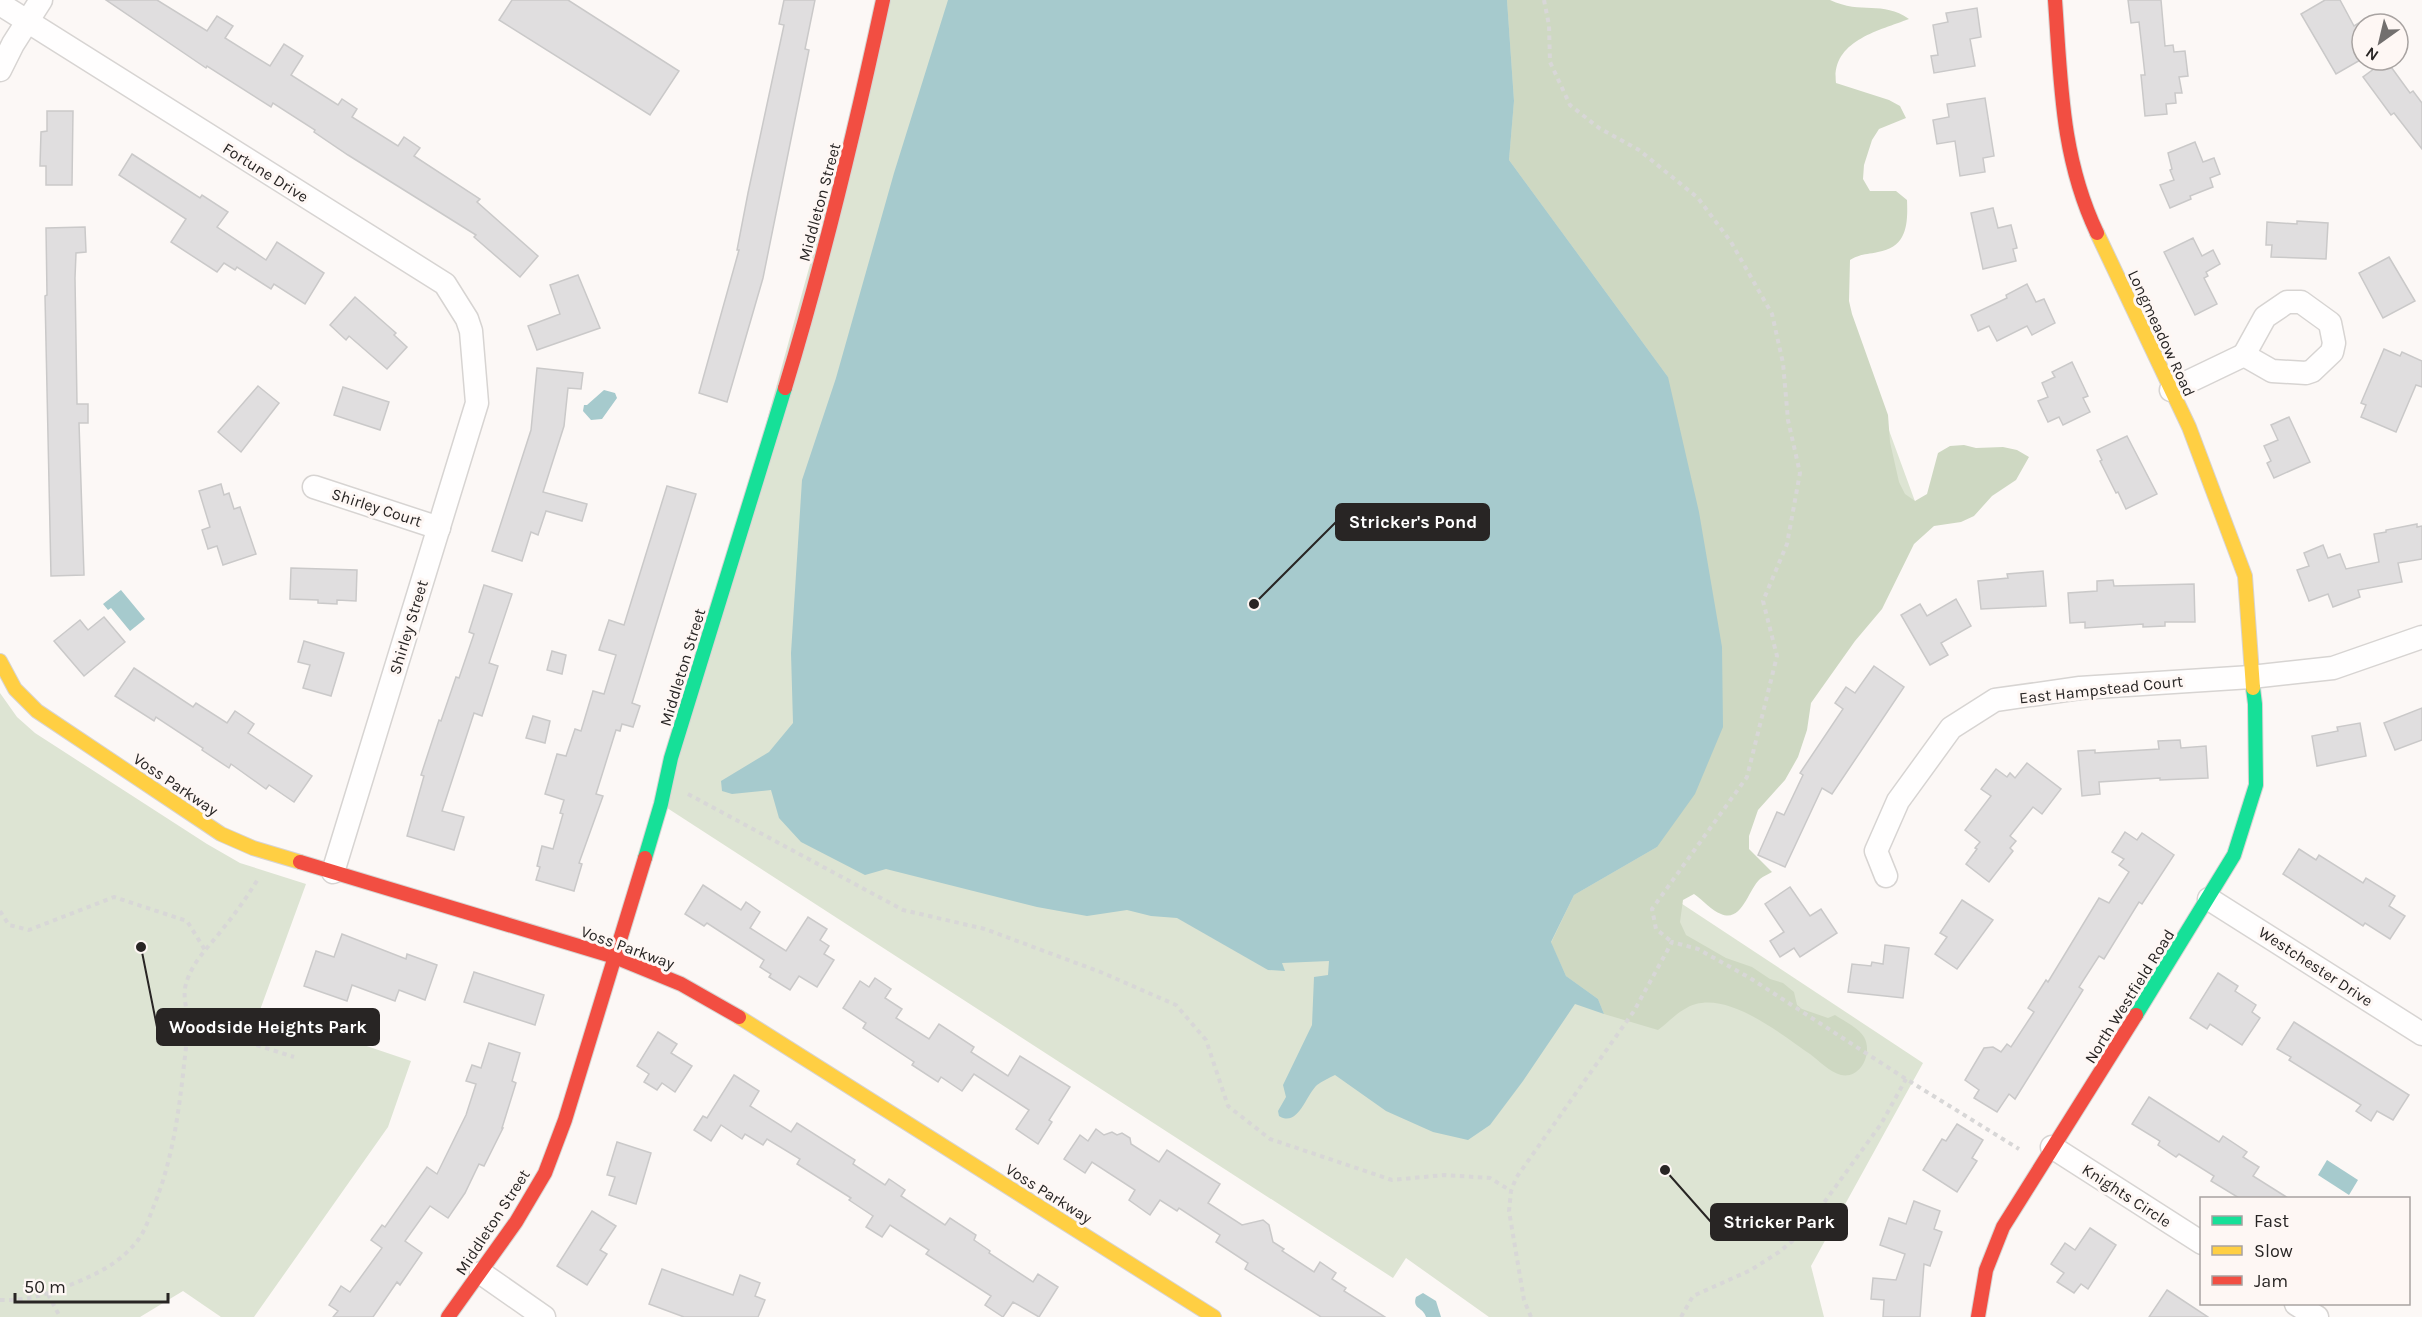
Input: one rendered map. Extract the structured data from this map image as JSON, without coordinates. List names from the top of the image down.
{
  "streets": {
    "street": [
      "Fortune Drive",
      "Middleton Street",
      "Longmeadow Road",
      "Shirley Court",
      "Shirley Street",
      "East Hampstead Court",
      "Voss Parkway",
      "Westchester Drive",
      "North Westfield Road",
      "Knights Circle"
    ]
  },
  "crossings": [
    ["Fortune Drive", "Shirley Street"],
    ["Middleton Street", "Voss Parkway"],
    ["Longmeadow Road", "East Hampstead Court"],
    ["Longmeadow Road", "North Westfield Road"],
    ["Shirley Court", "Shirley Street"],
    ["Shirley Street", "Voss Parkway"],
    ["East Hampstead Court", "North Westfield Road"],
    ["Westchester Drive", "North Westfield Road"],
    ["North Westfield Road", "Knights Circle"]
  ],
  "places": ["Stricker's Pond", "Woodside Heights Park", "Stricker Park"],
  "legend": ["Fast", "Slow", "Jam"],
  "scale_bar": "50 m",
  "north": "bottom left"
}
